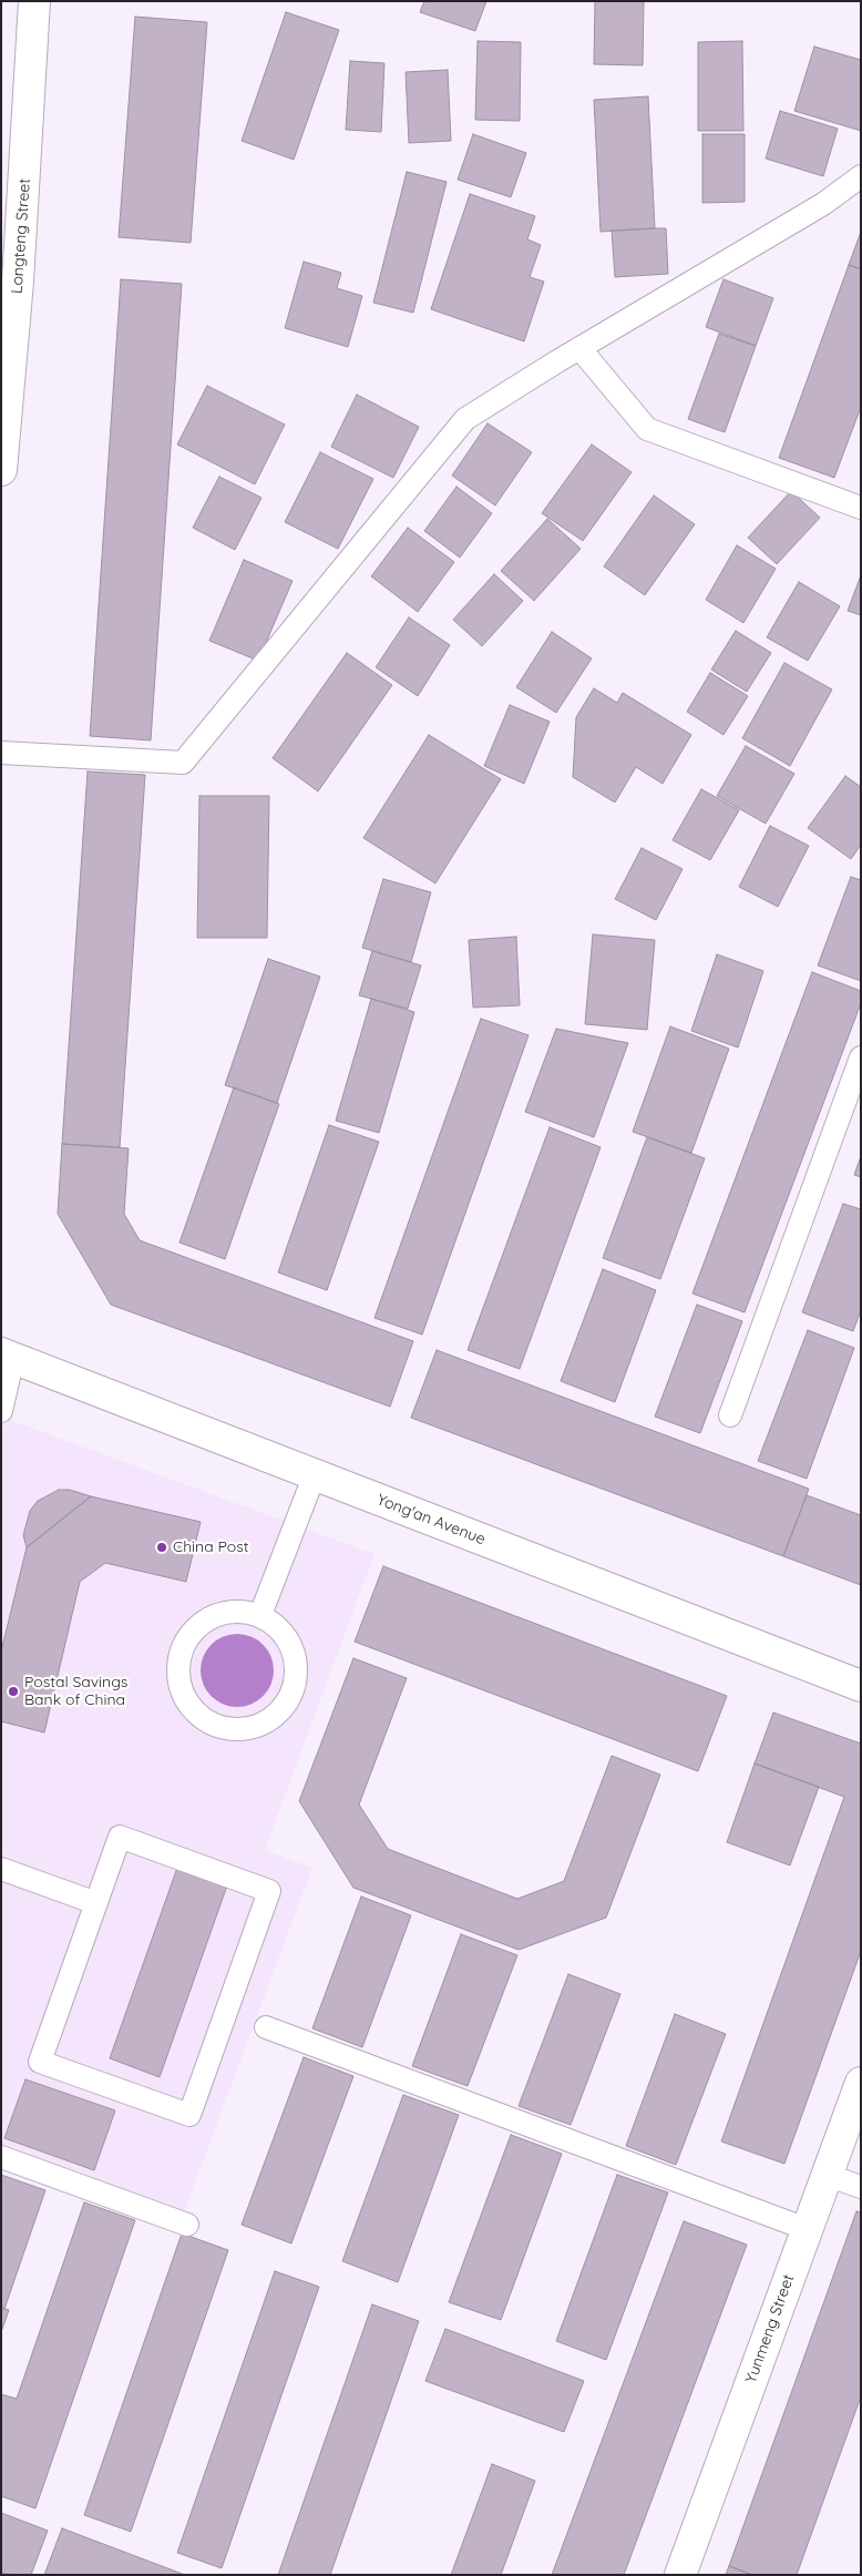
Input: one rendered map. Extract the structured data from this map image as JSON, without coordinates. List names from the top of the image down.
{
  "streets": {
    "main road": ["Longteng Street", "Yong'an Avenue", "Yunmeng Street"]
  },
  "places": ["China Post", "Postal Savings Bank of China"]
}
